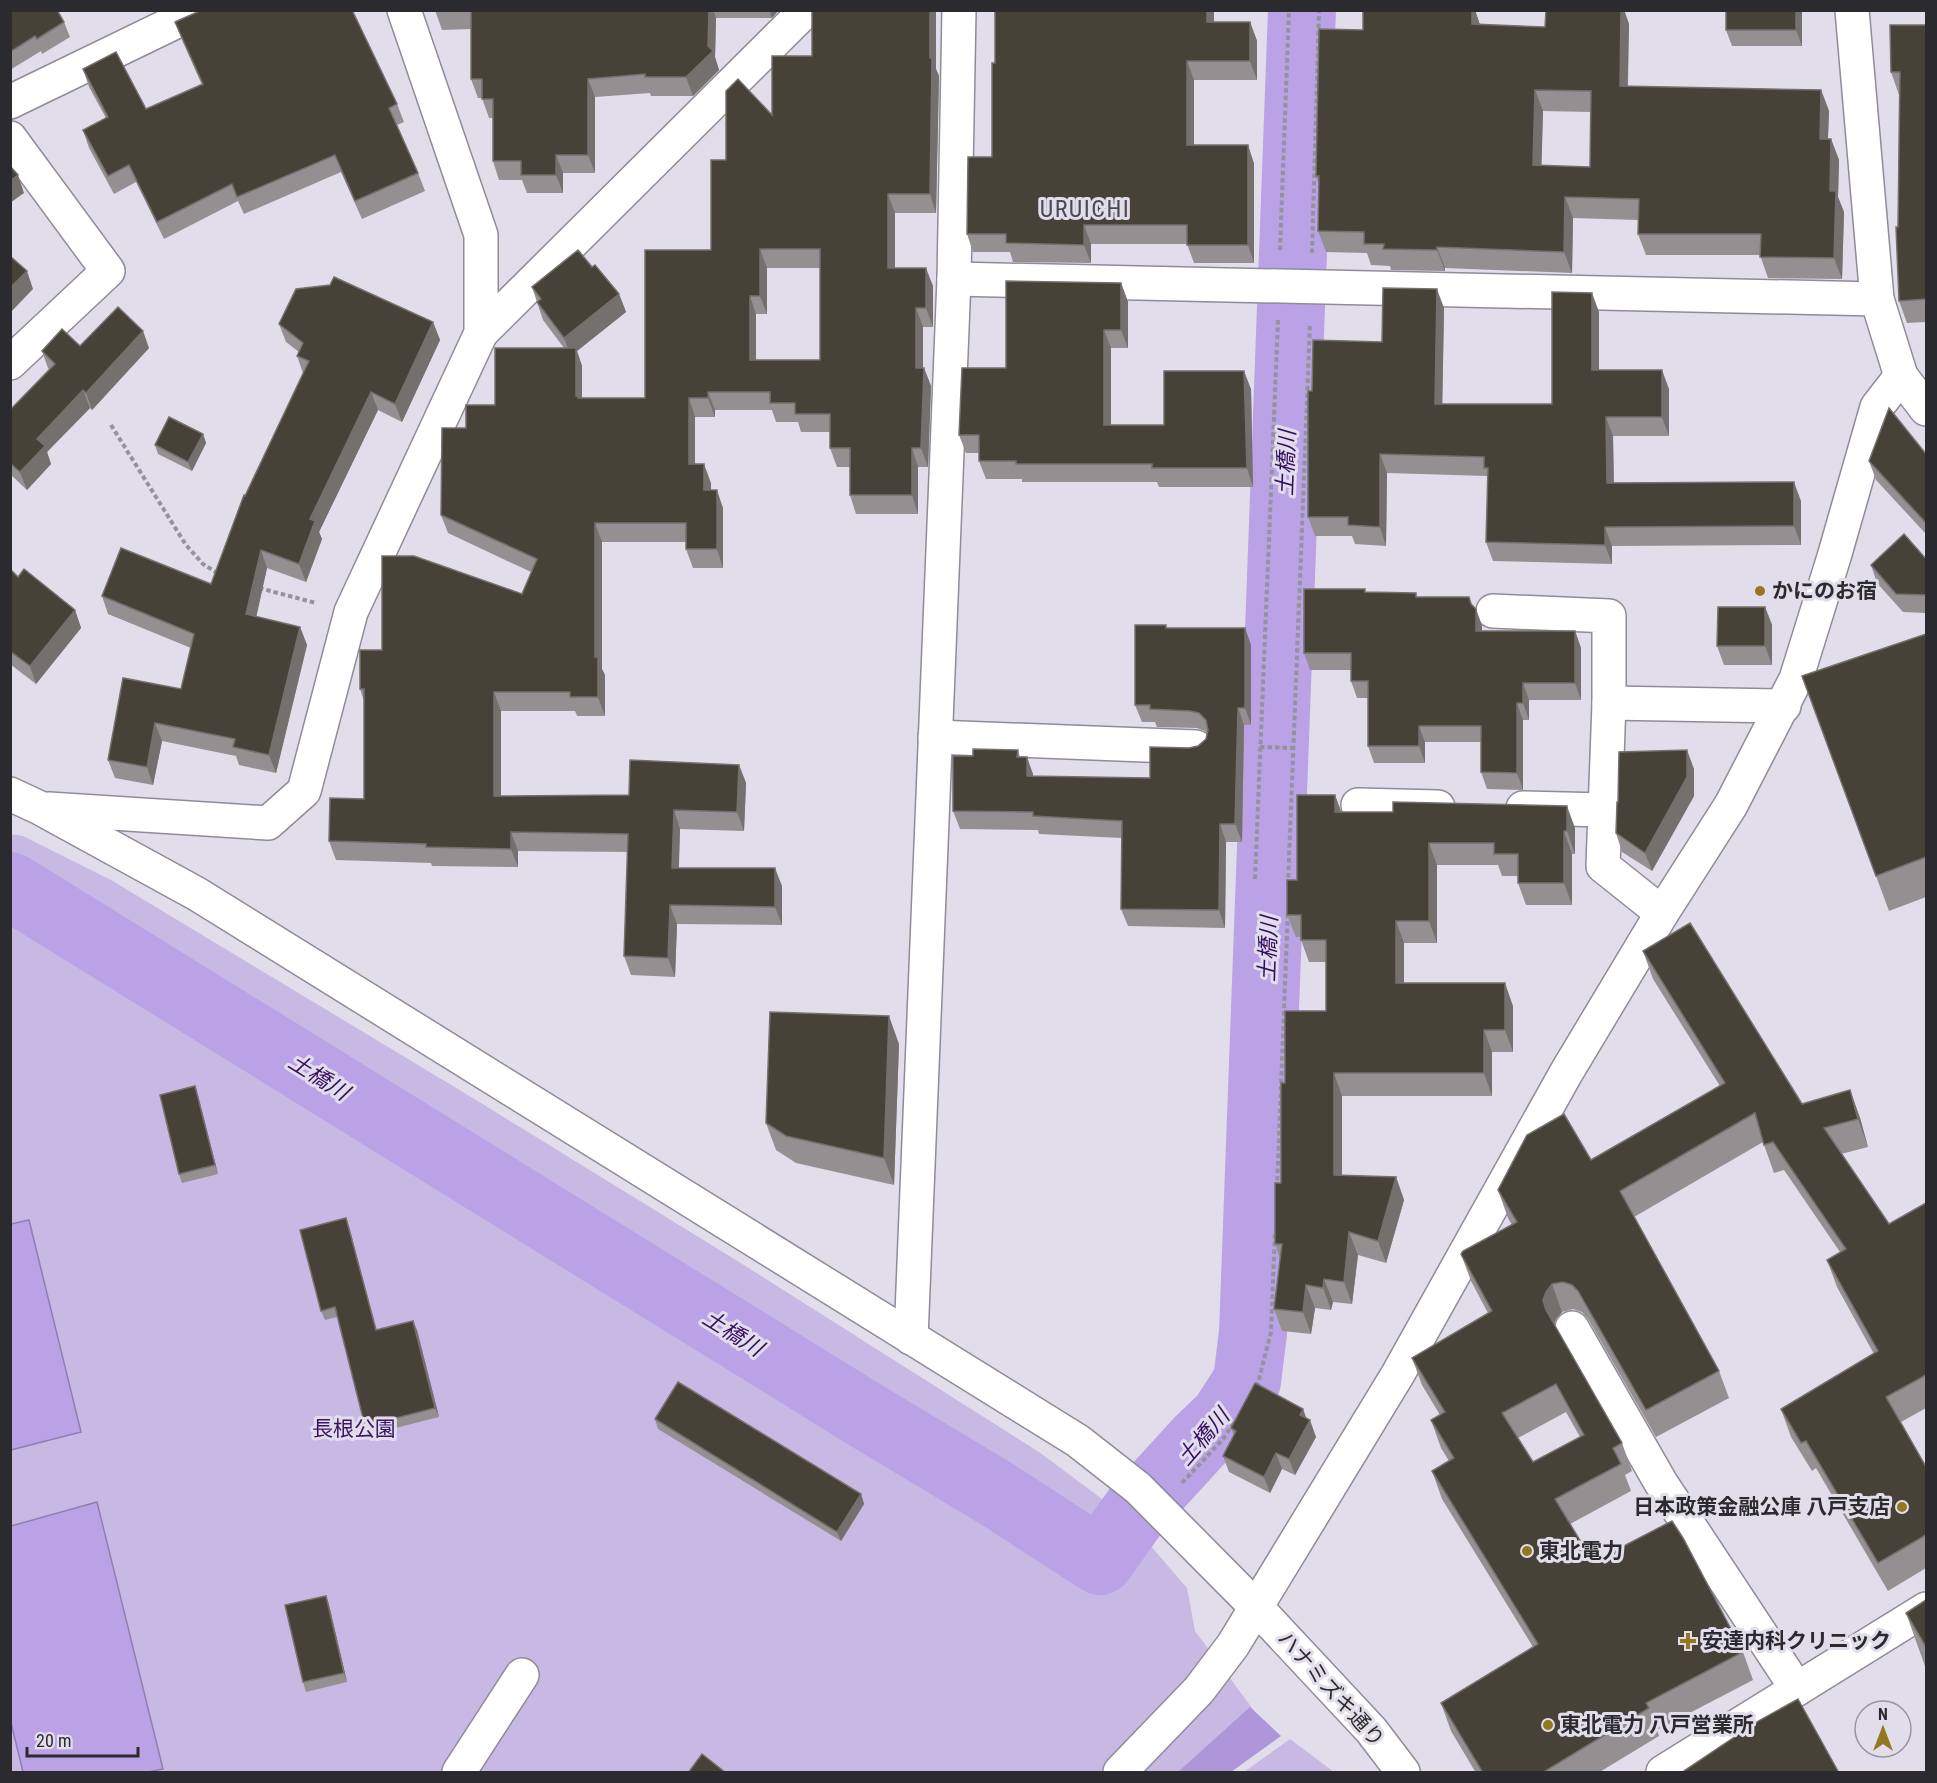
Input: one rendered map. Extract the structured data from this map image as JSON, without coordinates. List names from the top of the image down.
{
  "streets": {
    "street": ["ハナミズキ通り"]
  },
  "districts": ["URUICHI"],
  "water": ["土橋川"],
  "parks": ["長根公園"],
  "places": {
    "other": [
      "かにのお宿",
      "日本政策金融公庫 八戸支店",
      "東北電力",
      "東北電力 八戸営業所"
    ],
    "health": ["安達内科クリニック"]
  },
  "scale_bar": "20 m",
  "north": "top"
}
